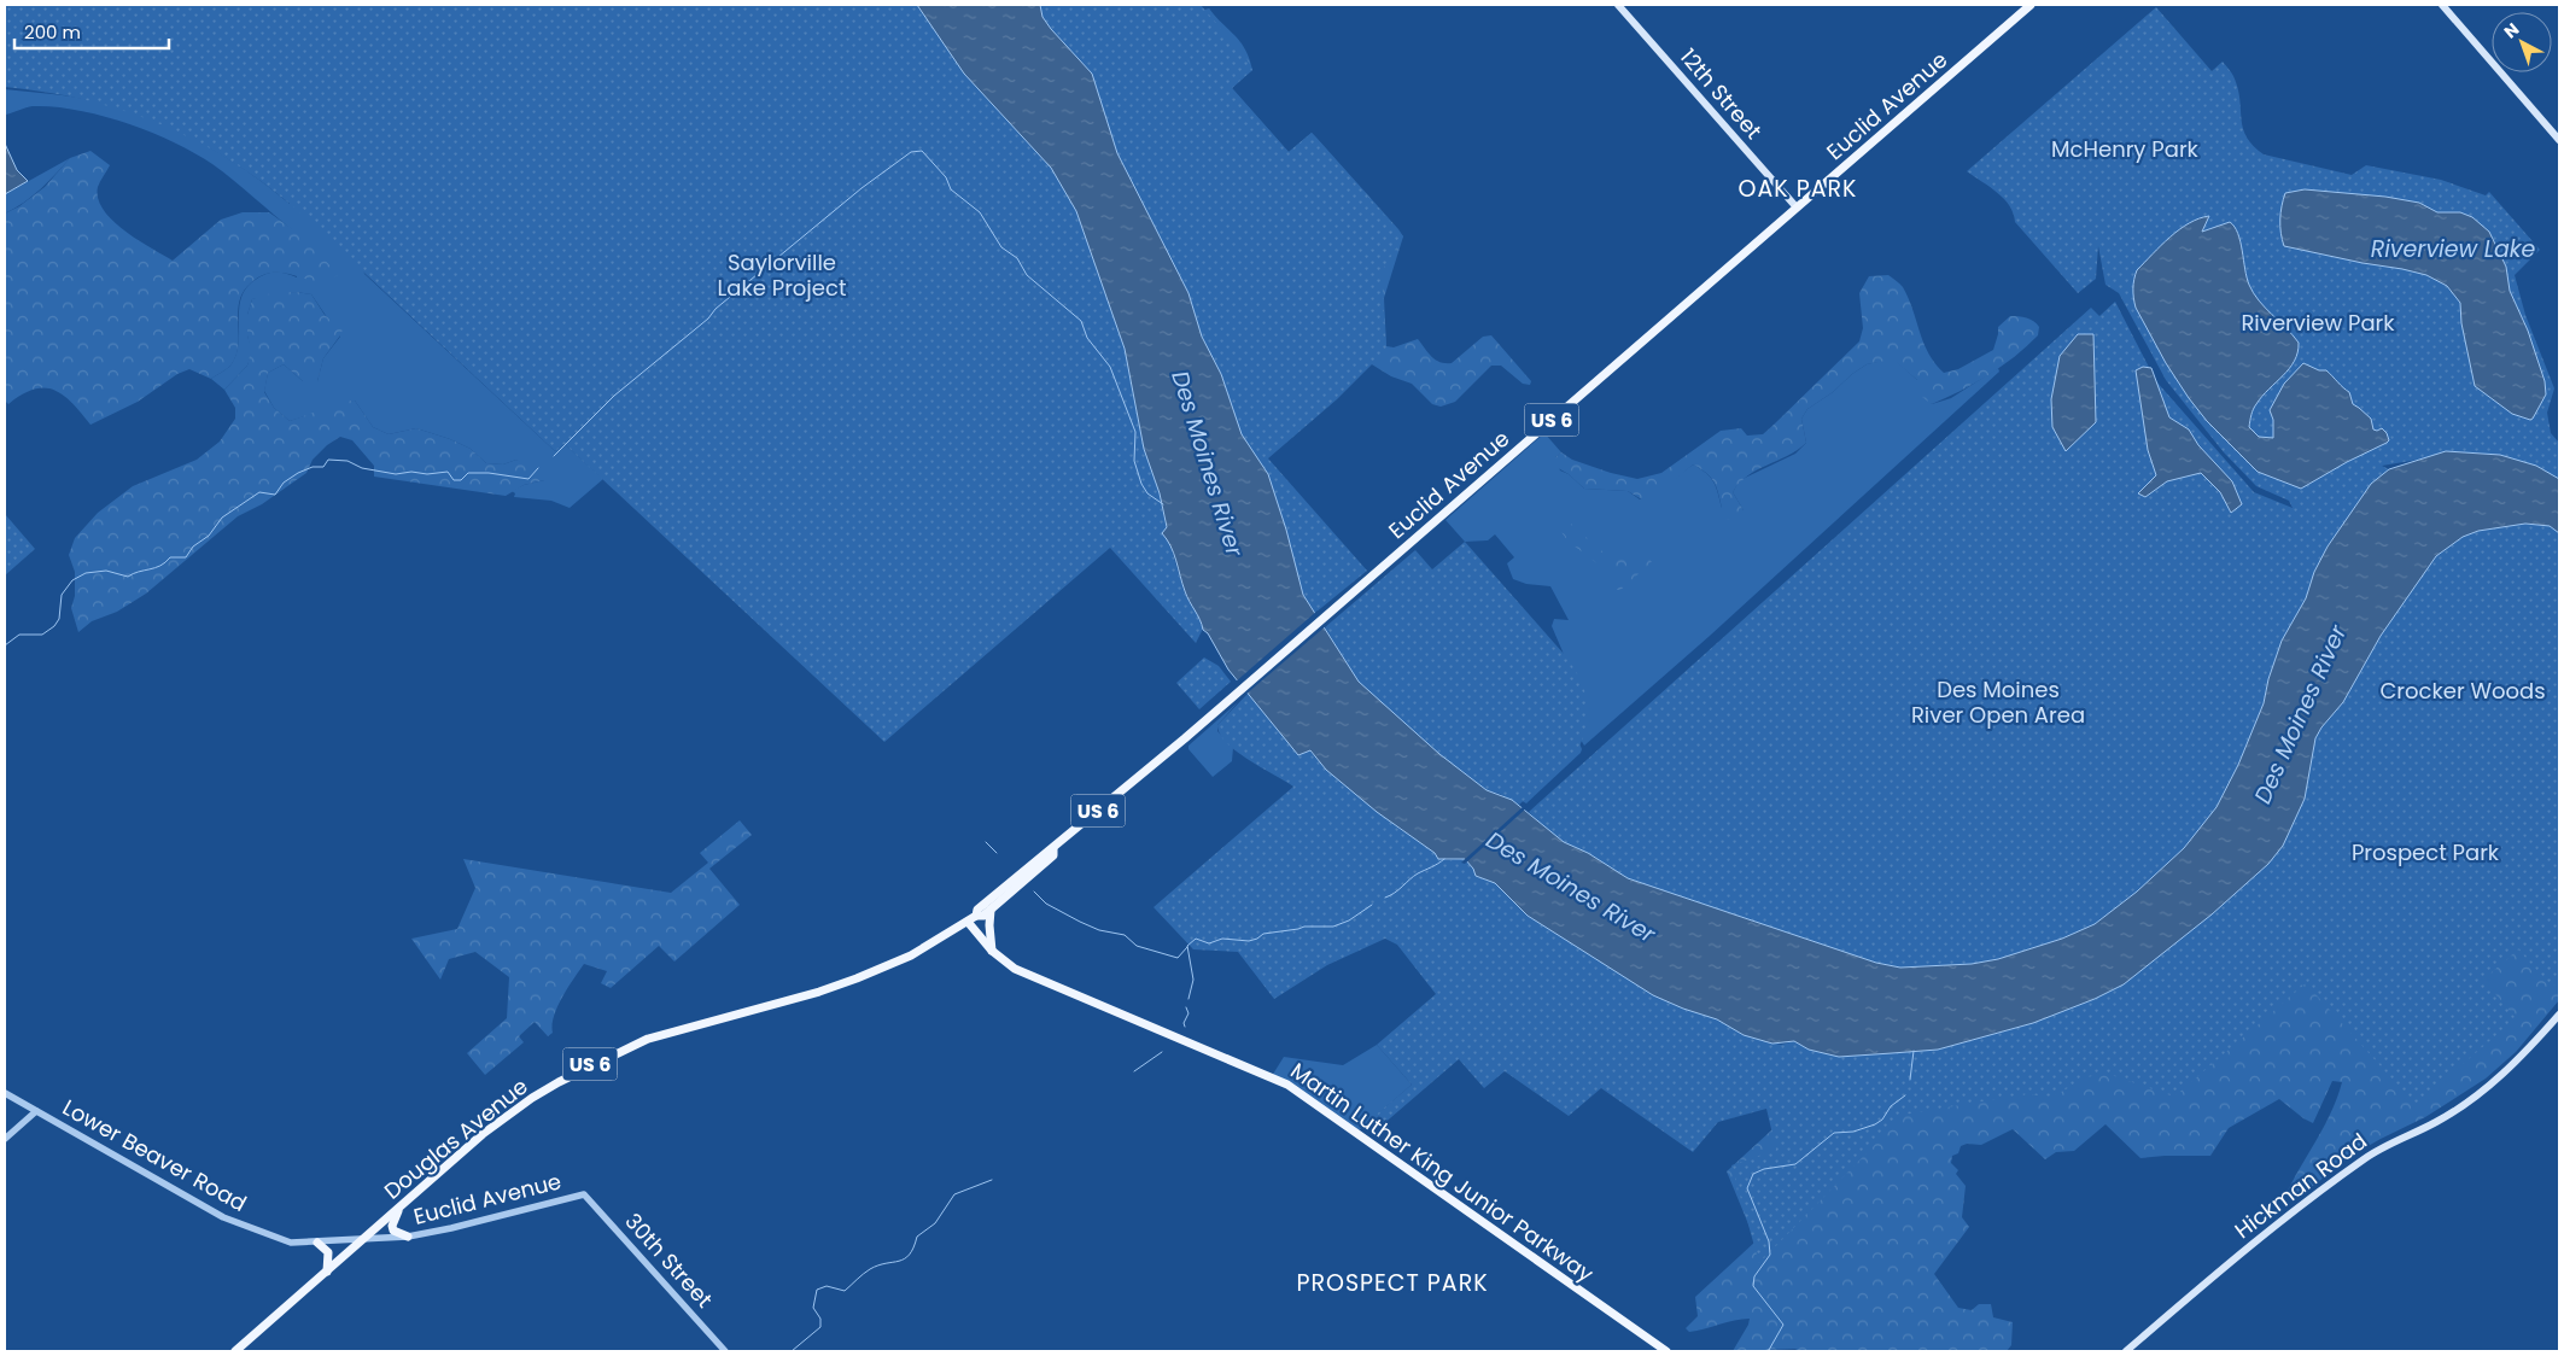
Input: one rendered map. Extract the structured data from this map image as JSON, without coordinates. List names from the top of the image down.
{
  "streets": {
    "main road": [
      "12th Street",
      "Euclid Avenue",
      "US 6",
      "Douglas Avenue",
      "Martin Luther King Junior Parkway",
      "Hickman Road"
    ],
    "street": ["Lower Beaver Road", "30th Street"]
  },
  "crossings": [
    ["12th Street", "Euclid Avenue"],
    ["Euclid Avenue", "Douglas Avenue"],
    ["Euclid Avenue", "Lower Beaver Road"],
    ["Euclid Avenue", "Martin Luther King Junior Parkway"],
    ["Euclid Avenue", "30th Street"],
    ["Douglas Avenue", "Lower Beaver Road"],
    ["Douglas Avenue", "Martin Luther King Junior Parkway"]
  ],
  "districts": ["OAK PARK", "PROSPECT PARK"],
  "water": ["Riverview Lake", "Des Moines River"],
  "parks": [
    "McHenry Park",
    "Saylorville Lake Project",
    "Riverview Park",
    "Des Moines River Open Area",
    "Crocker Woods",
    "Prospect Park"
  ],
  "scale_bar": "200 m",
  "north": "top left"
}
